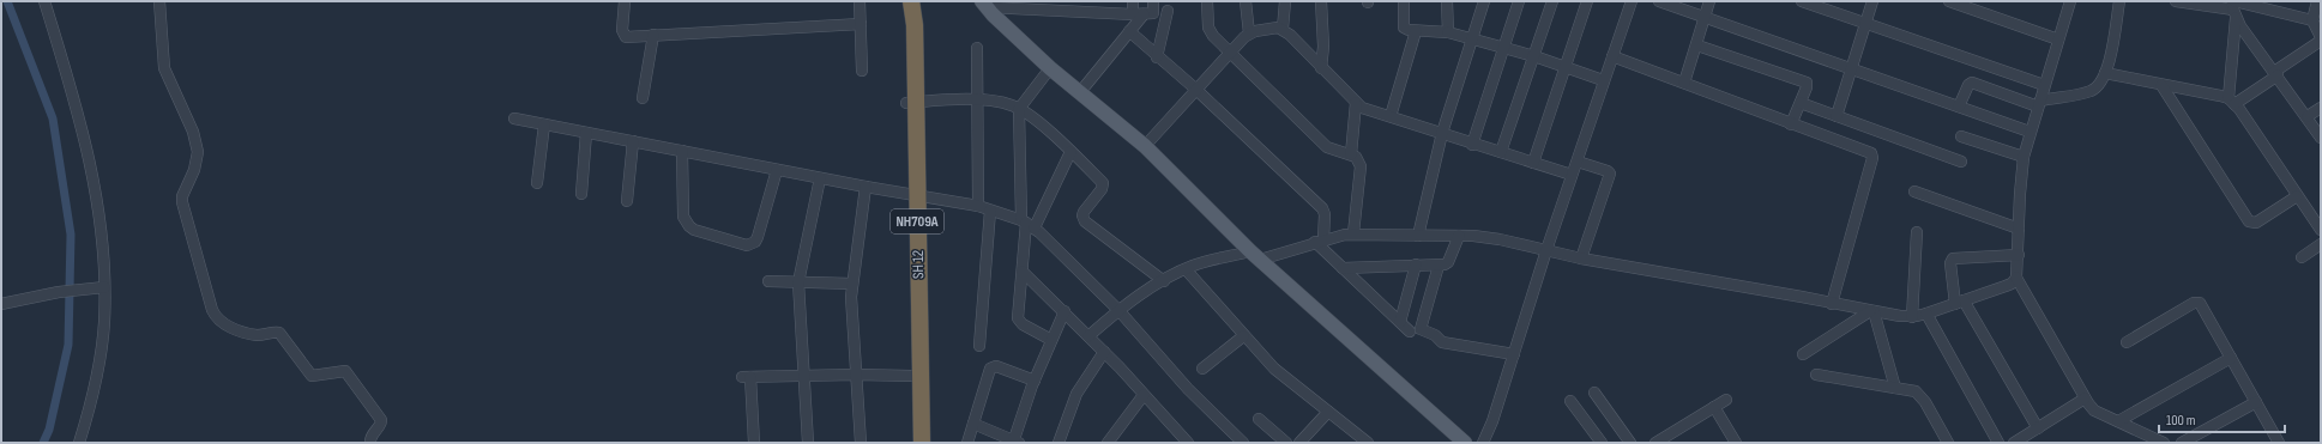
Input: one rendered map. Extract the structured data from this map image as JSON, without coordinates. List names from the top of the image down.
{
  "streets": {
    "highway": ["NH709A", "SH 12"]
  },
  "scale_bar": "100 m"
}
